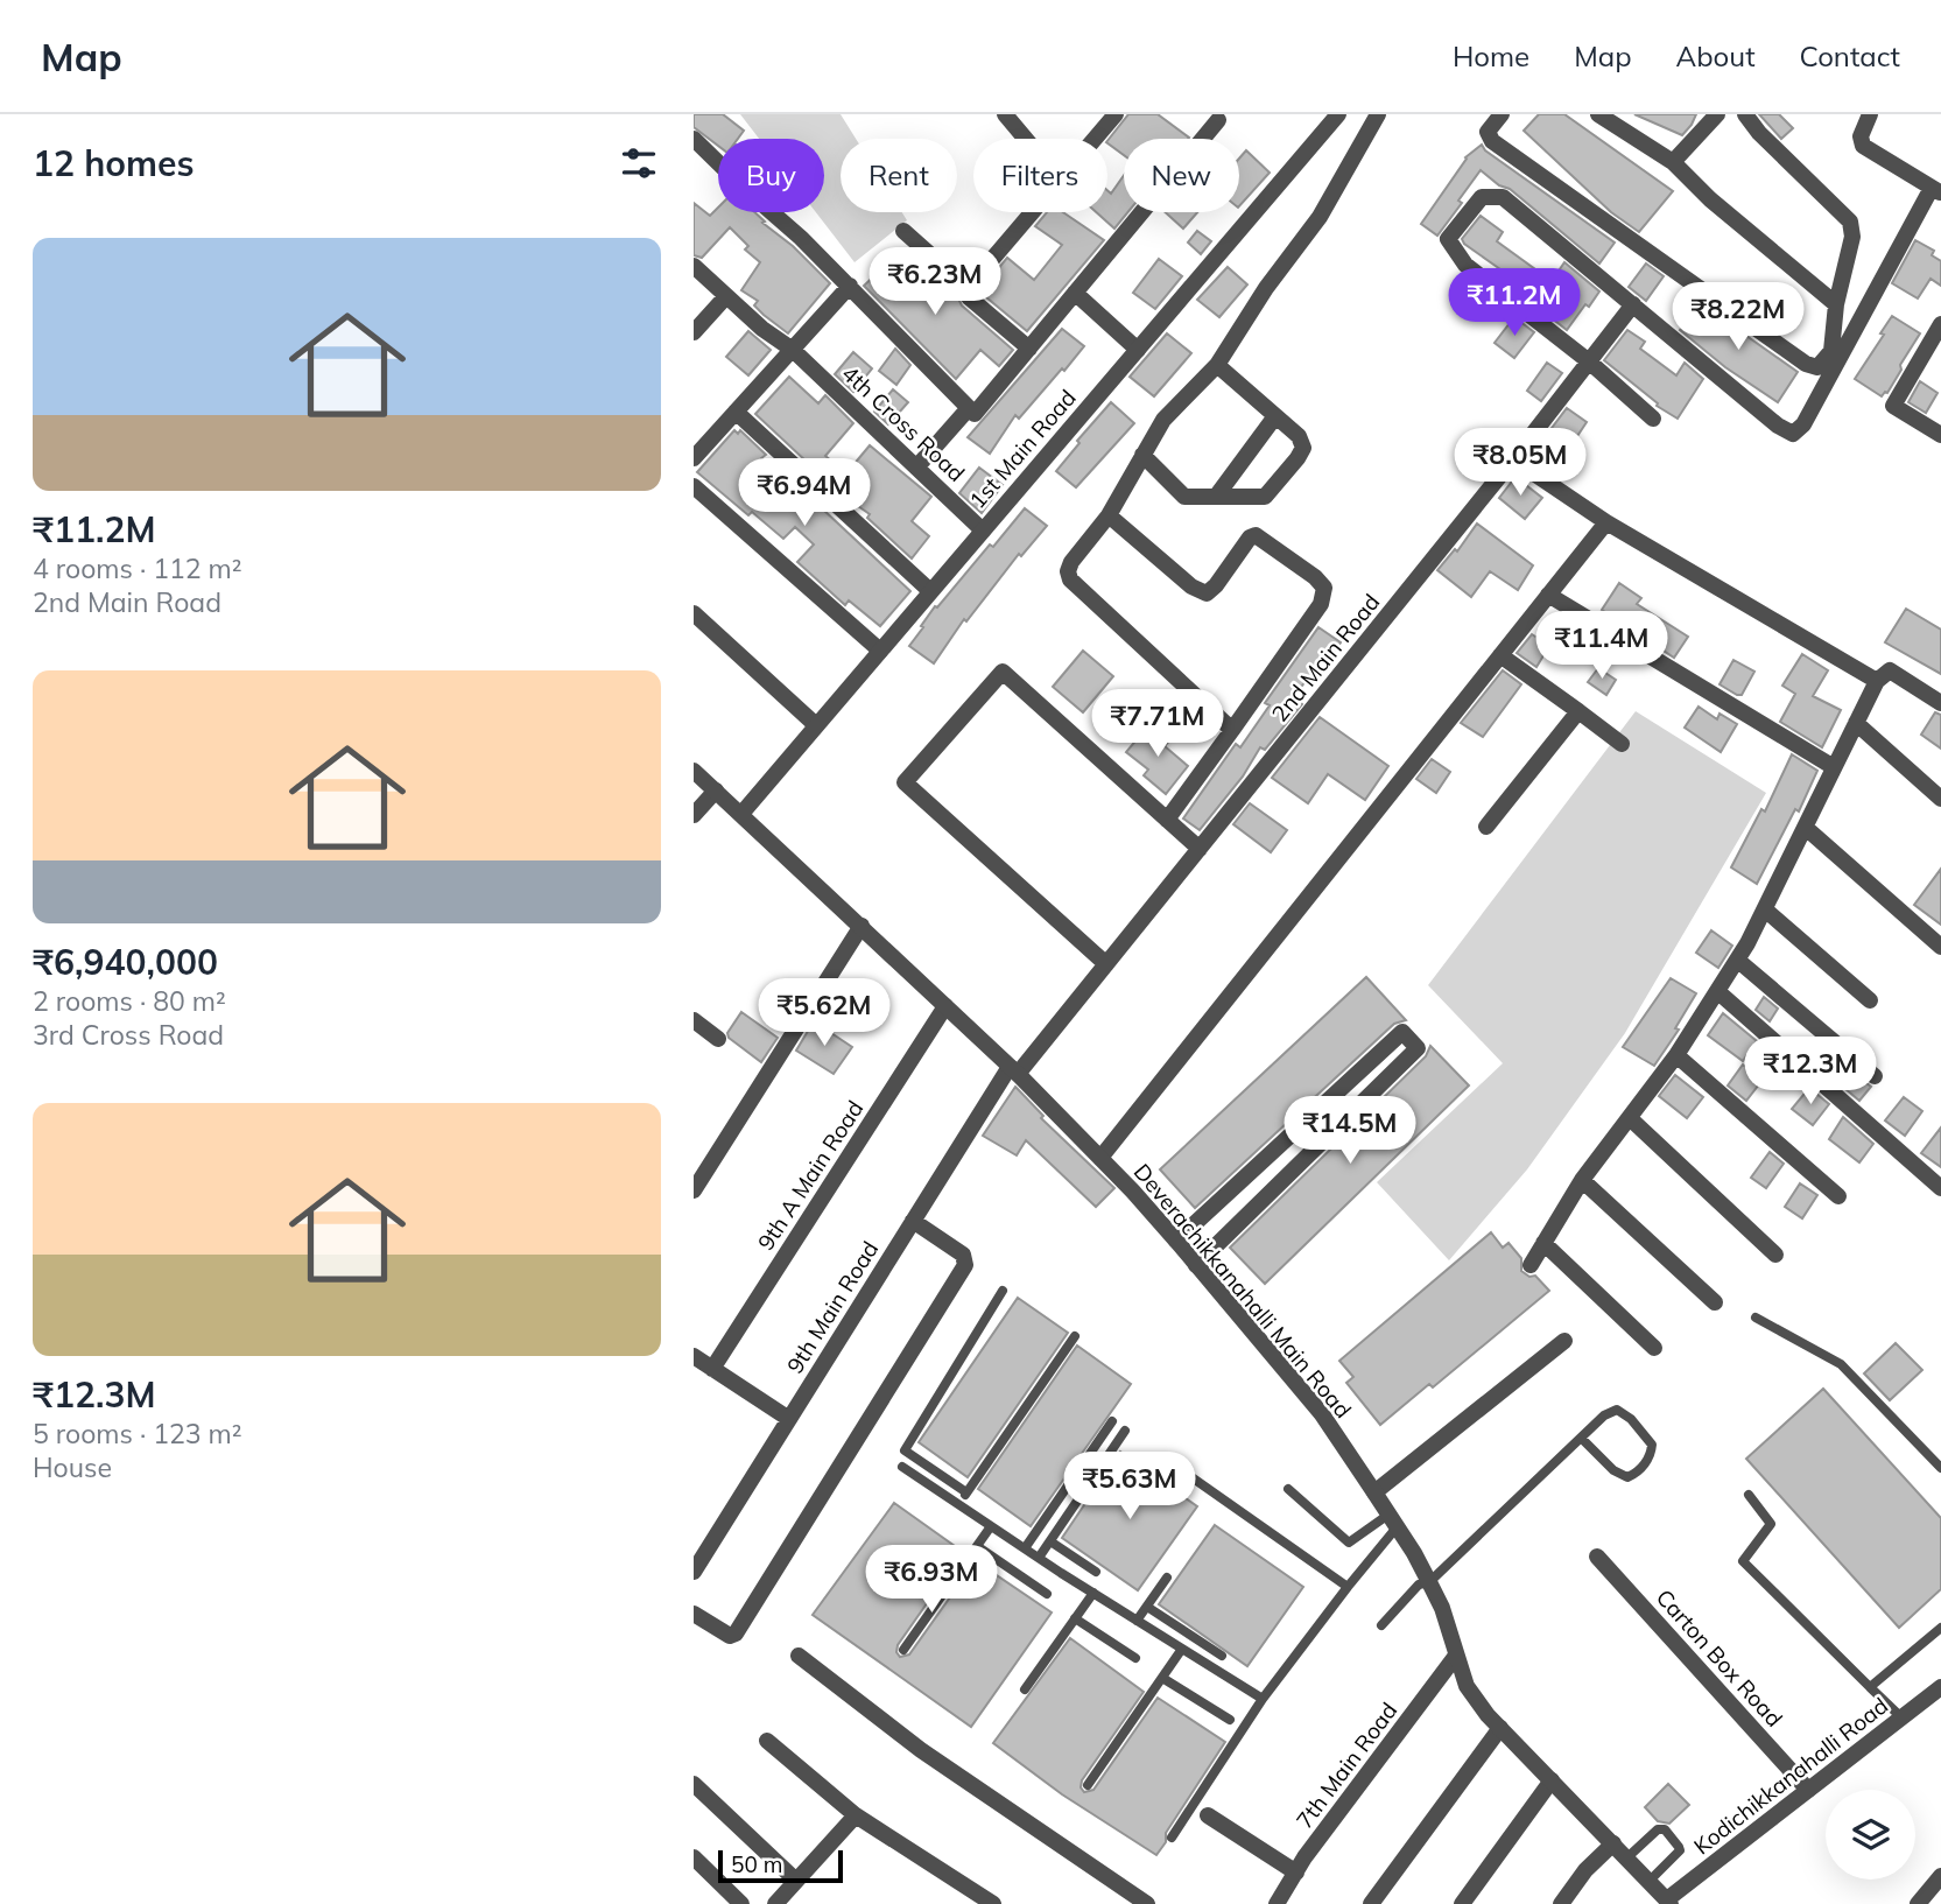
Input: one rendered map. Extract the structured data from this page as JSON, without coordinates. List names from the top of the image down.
{
  "streets": {
    "street": [
      "4th Cross Road",
      "1st Main Road",
      "2nd Main Road",
      "9th A Main Road",
      "Deverachikkanahalli Main Road",
      "9th Main Road",
      "Carton Box Road",
      "7th Main Road",
      "Kodichikkanahalli Road"
    ]
  },
  "crossings": [
    ["4th Cross Road", "1st Main Road"],
    ["1st Main Road", "Deverachikkanahalli Main Road"],
    ["2nd Main Road", "Deverachikkanahalli Main Road"],
    ["2nd Main Road", "9th Main Road"],
    ["9th A Main Road", "Deverachikkanahalli Main Road"],
    ["Deverachikkanahalli Main Road", "9th Main Road"],
    ["Deverachikkanahalli Main Road", "7th Main Road"],
    ["Deverachikkanahalli Main Road", "Kodichikkanahalli Road"],
    ["Carton Box Road", "Kodichikkanahalli Road"]
  ],
  "scale_bar": "50 m",
  "page": {
    "header": "Map",
    "nav": [
      "Home",
      "Map",
      "About",
      "Contact"
    ],
    "heading": "12 homes",
    "chip": [
      "Buy",
      "Rent",
      "Filters",
      "New"
    ],
    "list": [
      {
        "name": "₹11.2M",
        "note": "4 rooms · 112 m² · 2nd Main Road"
      },
      {
        "name": "₹6,940,000",
        "note": "2 rooms · 80 m² · 3rd Cross Road"
      },
      {
        "name": "₹12.3M",
        "note": "5 rooms · 123 m² · House"
      }
    ],
    "price": [
      "₹6.23M",
      "₹11.2M",
      "₹8.22M",
      "₹8.05M",
      "₹6.94M",
      "₹11.4M",
      "₹7.71M",
      "₹5.62M",
      "₹12.3M",
      "₹14.5M",
      "₹5.63M",
      "₹6.93M"
    ],
    "scale": "50 m"
  }
}
